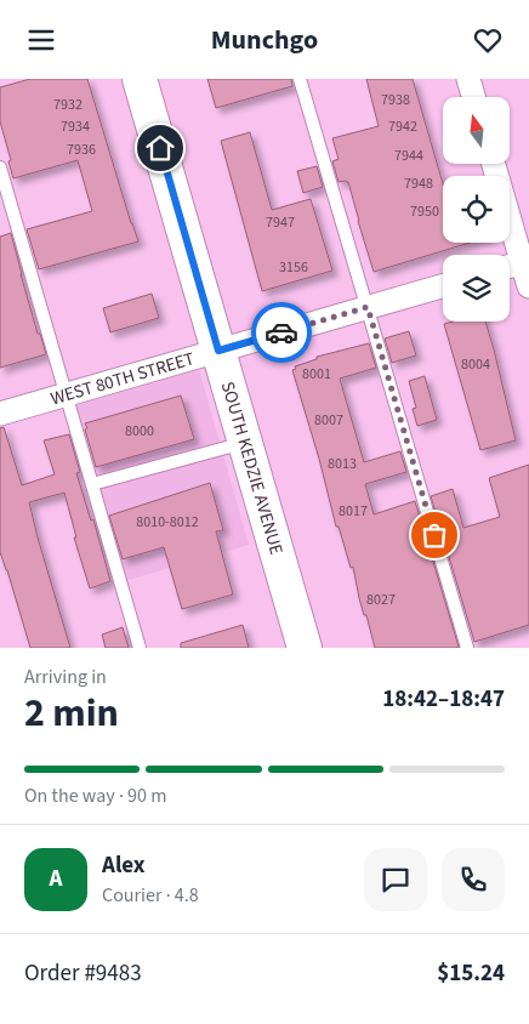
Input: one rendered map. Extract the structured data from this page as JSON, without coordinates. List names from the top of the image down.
{
  "streets": {
    "main road": ["SOUTH KEDZIE AVENUE"],
    "street": ["WEST 80TH STREET"]
  },
  "crossings": [
    ["WEST 80TH STREET", "SOUTH KEDZIE AVENUE"]
  ],
  "house_numbers": [
    "7938",
    "7932",
    "7934",
    "7942",
    "7936",
    "7944",
    "7948",
    "7950",
    "7947",
    "3156",
    "8004",
    "8001",
    "8007",
    "8000",
    "8013",
    "8017",
    "8010-8012",
    "8027"
  ],
  "north": "top",
  "page": {
    "header": "Munchgo",
    "heading": ["2 min", "Arriving in", "18:42–18:47"],
    "panel": [
      "Alex",
      "Courier · 4.8",
      "Order #9483",
      "$15.24"
    ],
    "bar": "On the way · 90 m",
    "round": "A"
  }
}
